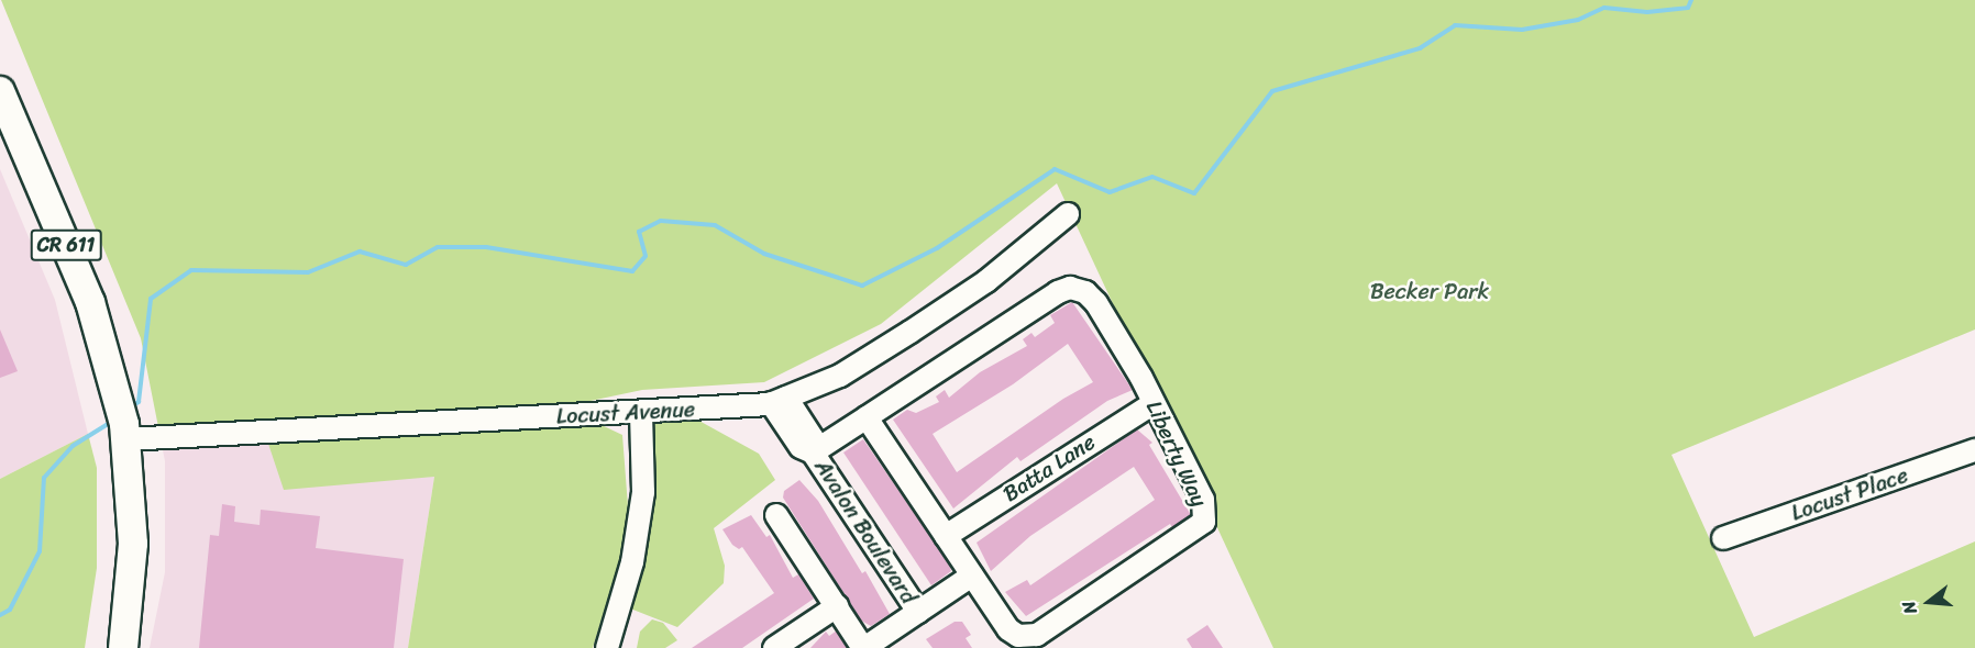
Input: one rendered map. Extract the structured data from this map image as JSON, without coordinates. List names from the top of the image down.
{
  "streets": {
    "main road": ["CR 611"],
    "street": [
      "Locust Avenue",
      "Liberty Way",
      "Batta Lane",
      "Locust Place",
      "Avalon Boulevard"
    ]
  },
  "crossings": [
    ["CR 611", "Locust Avenue"],
    ["Locust Avenue", "Avalon Boulevard"],
    ["Liberty Way", "Batta Lane"],
    ["Liberty Way", "Avalon Boulevard"]
  ],
  "parks": ["Becker Park"],
  "north": "left"
}
